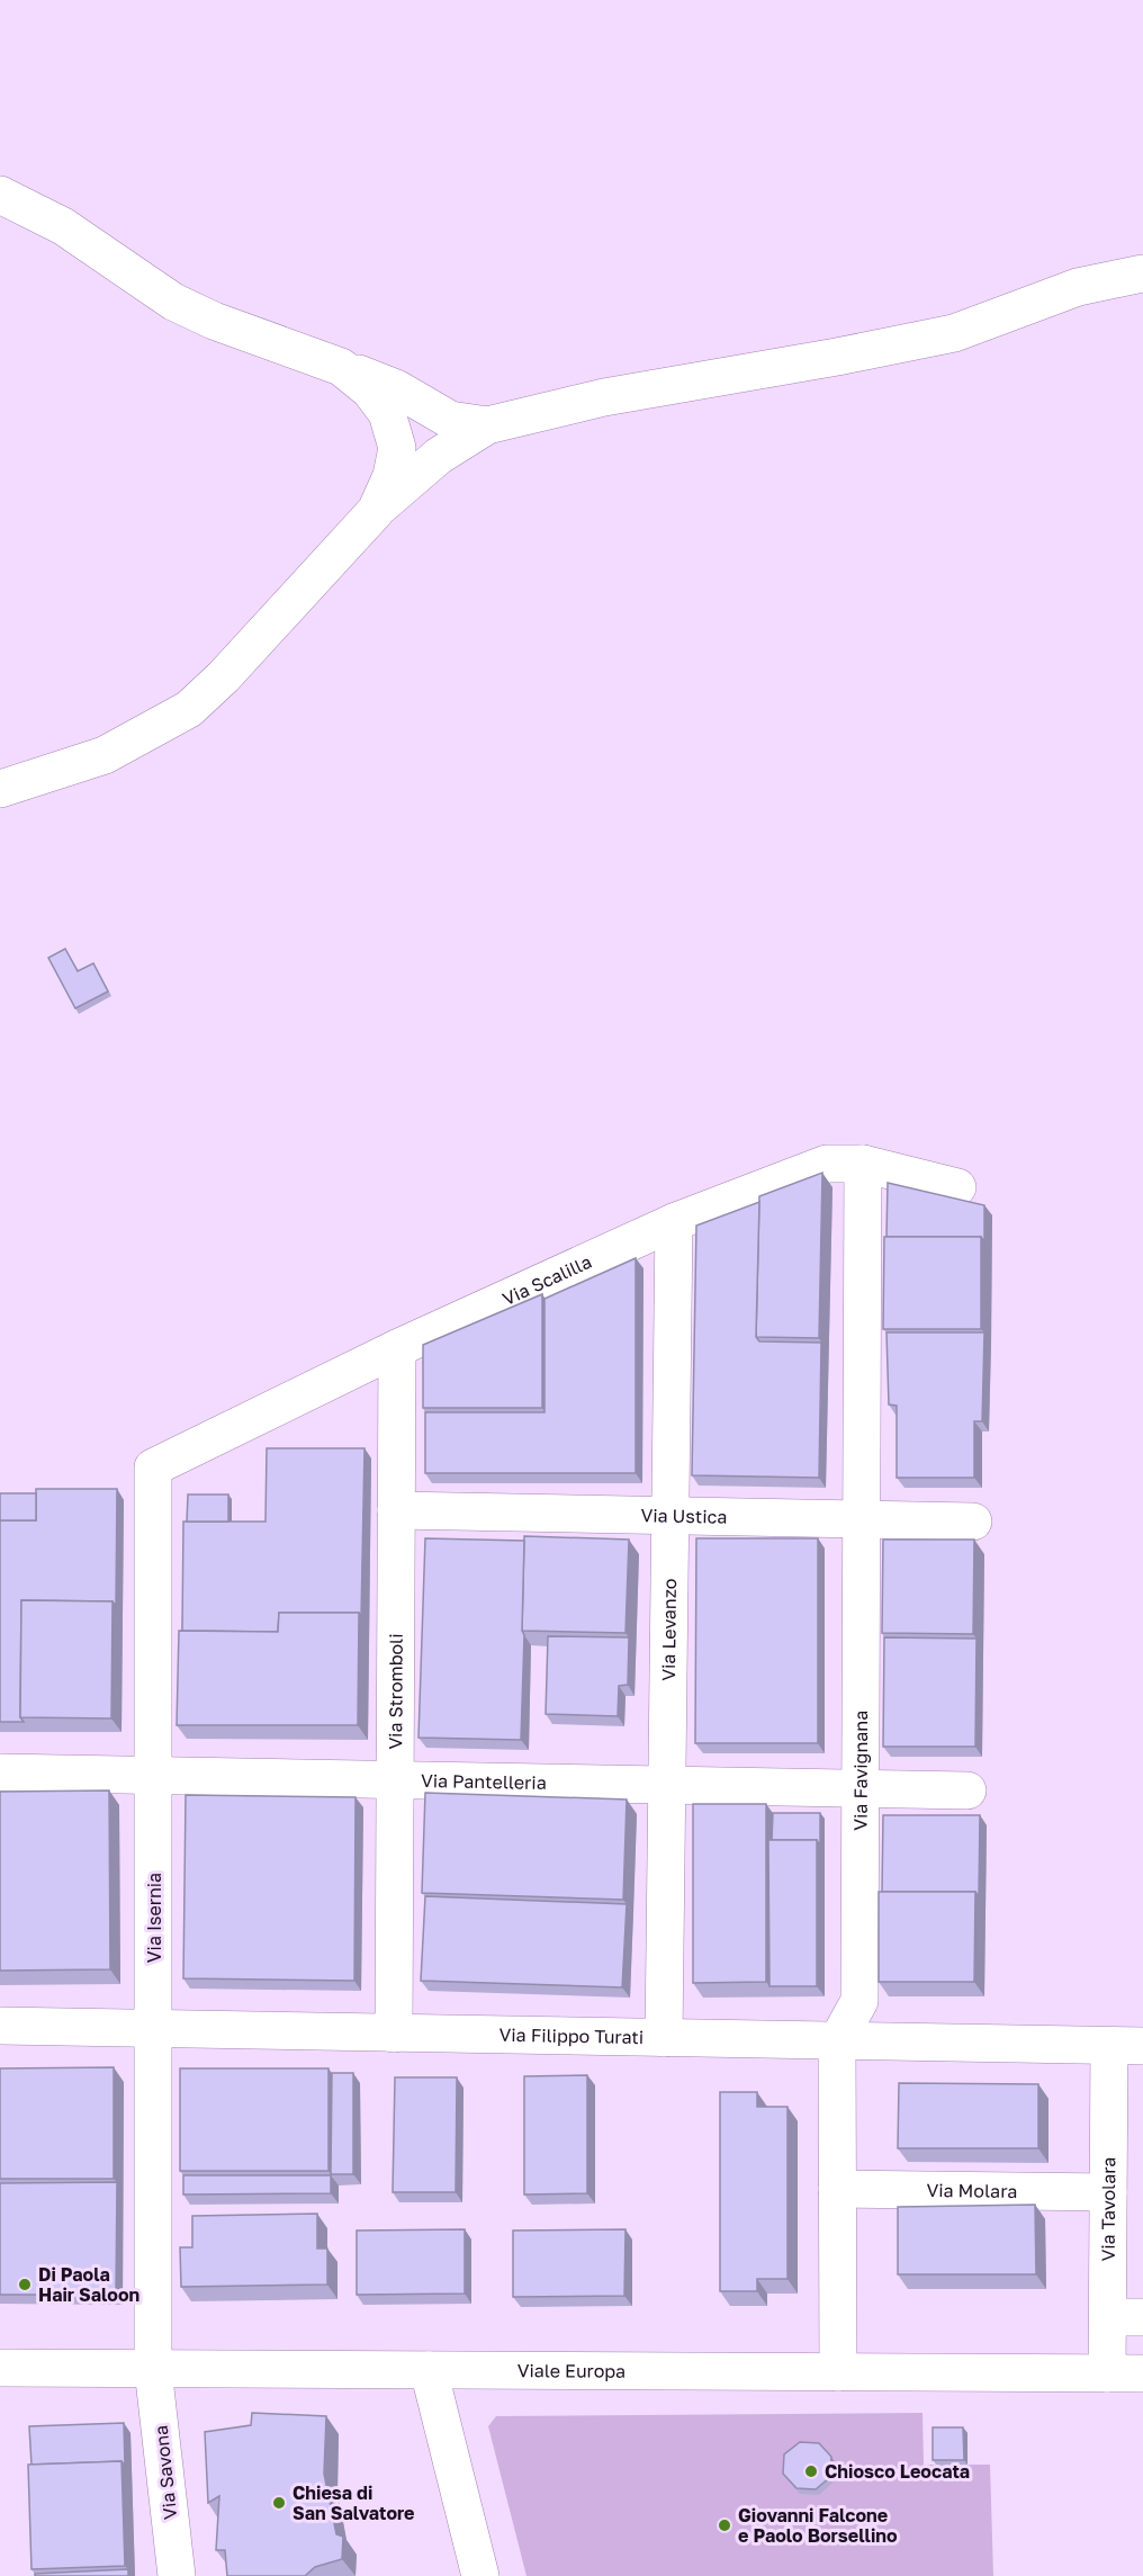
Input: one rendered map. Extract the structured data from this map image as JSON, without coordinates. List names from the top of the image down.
{
  "streets": {
    "street": [
      "Via Scalilla",
      "Via Ustica",
      "Via Levanzo",
      "Via Stromboli",
      "Via Favignana",
      "Via Pantelleria",
      "Via Isernia",
      "Via Filippo Turati",
      "Via Molara",
      "Via Tavolara",
      "Viale Europa",
      "Via Savona"
    ]
  },
  "crossings": [
    ["Via Scalilla", "Via Levanzo"],
    ["Via Scalilla", "Via Stromboli"],
    ["Via Scalilla", "Via Favignana"],
    ["Via Scalilla", "Via Isernia"],
    ["Via Ustica", "Via Levanzo"],
    ["Via Ustica", "Via Stromboli"],
    ["Via Ustica", "Via Favignana"],
    ["Via Levanzo", "Via Pantelleria"],
    ["Via Levanzo", "Via Filippo Turati"],
    ["Via Stromboli", "Via Pantelleria"],
    ["Via Stromboli", "Via Filippo Turati"],
    ["Via Favignana", "Via Pantelleria"],
    ["Via Favignana", "Via Filippo Turati"],
    ["Via Favignana", "Via Molara"],
    ["Via Favignana", "Viale Europa"],
    ["Via Pantelleria", "Via Isernia"],
    ["Via Isernia", "Via Filippo Turati"],
    ["Via Isernia", "Viale Europa"],
    ["Via Isernia", "Via Savona"],
    ["Via Filippo Turati", "Via Tavolara"],
    ["Via Molara", "Via Tavolara"],
    ["Via Tavolara", "Viale Europa"],
    ["Viale Europa", "Via Savona"]
  ],
  "places": [
    "Di Paola Hair Saloon",
    "Chiosco Leocata",
    "Chiesa di San Salvatore",
    "Giovanni Falcone e Paolo Borsellino"
  ]
}
